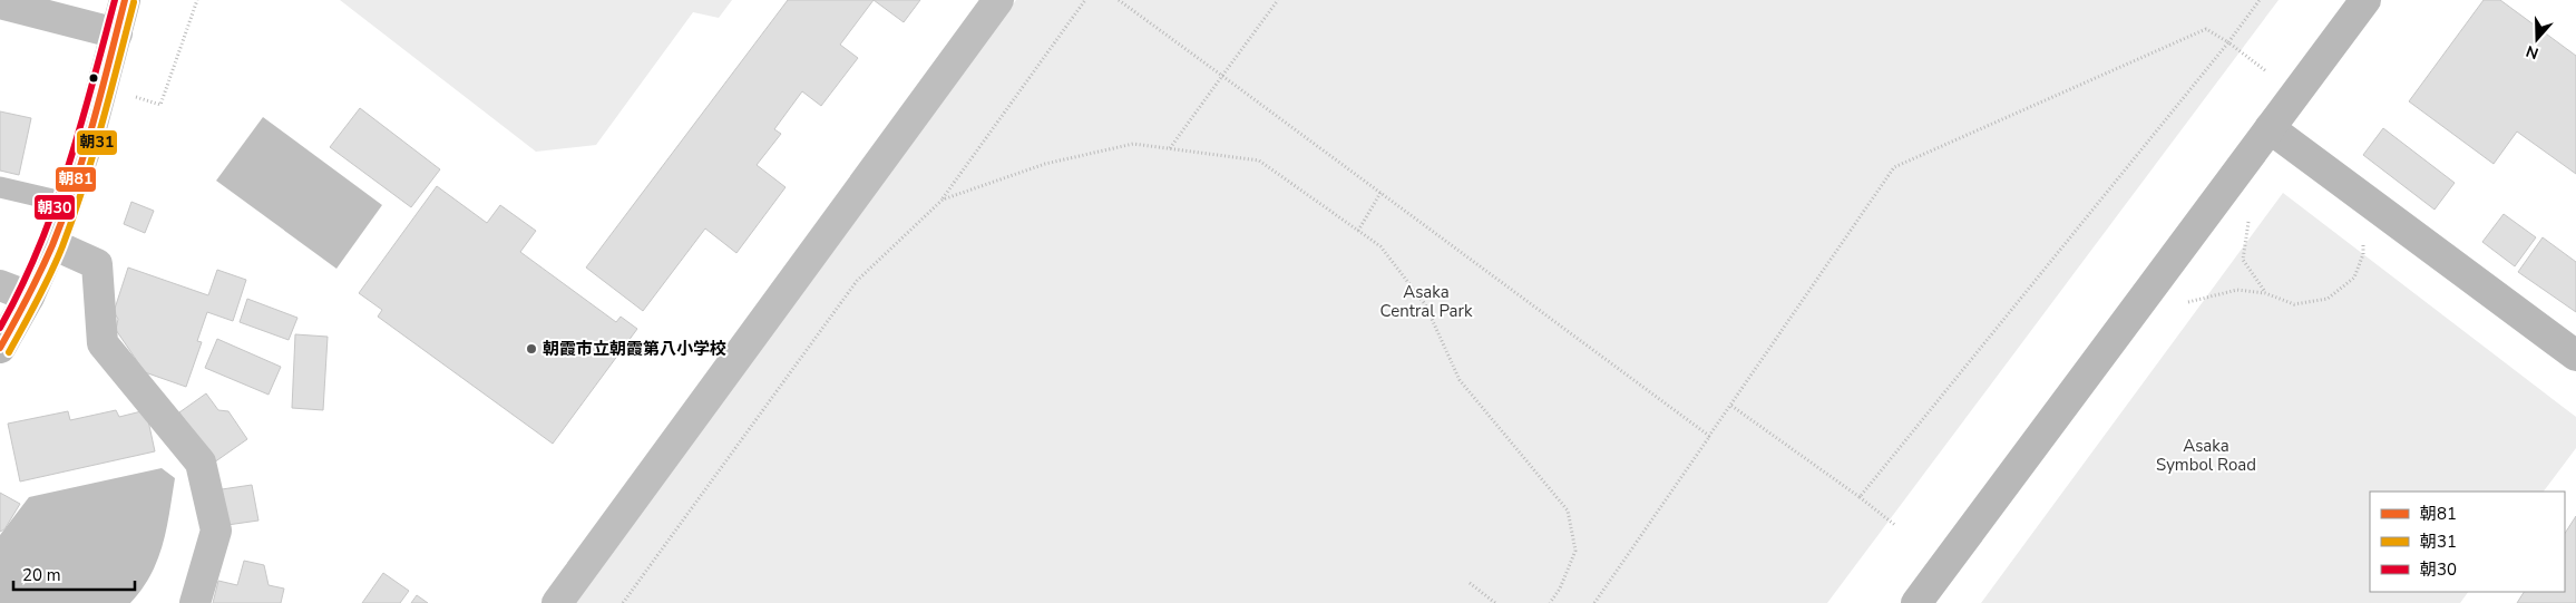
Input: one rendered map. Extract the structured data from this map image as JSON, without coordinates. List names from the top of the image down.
{
  "parks": ["Asaka Central Park", "Asaka Symbol Road"],
  "places": ["朝霞市立朝霞第八小学校"],
  "lines": ["transit line 朝81", "transit line 朝30", "transit line 朝31"],
  "legend": ["朝81", "朝31", "朝30"],
  "scale_bar": "20 m",
  "north": "bottom"
}
